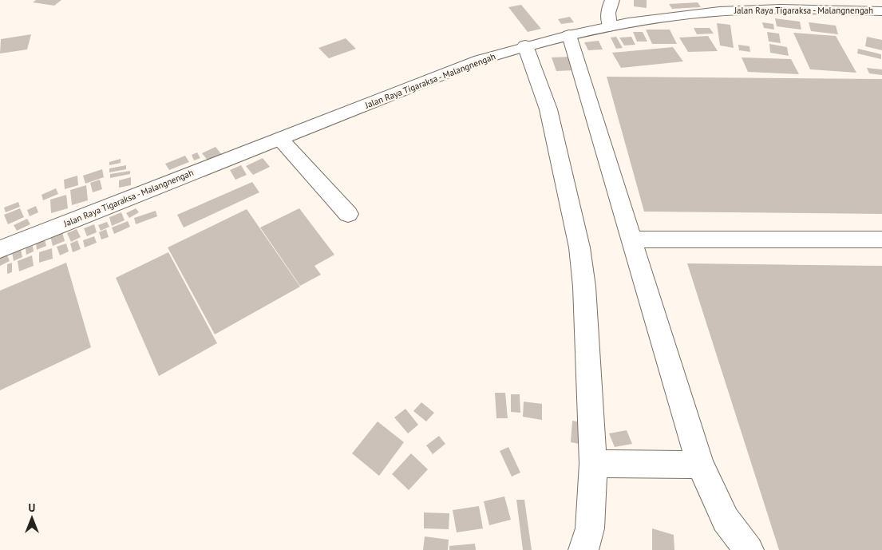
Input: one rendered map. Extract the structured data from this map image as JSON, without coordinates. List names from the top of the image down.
{
  "streets": {
    "main road": ["Jalan Raya Tigaraksa - Malangnengah"]
  },
  "north": "top"
}
